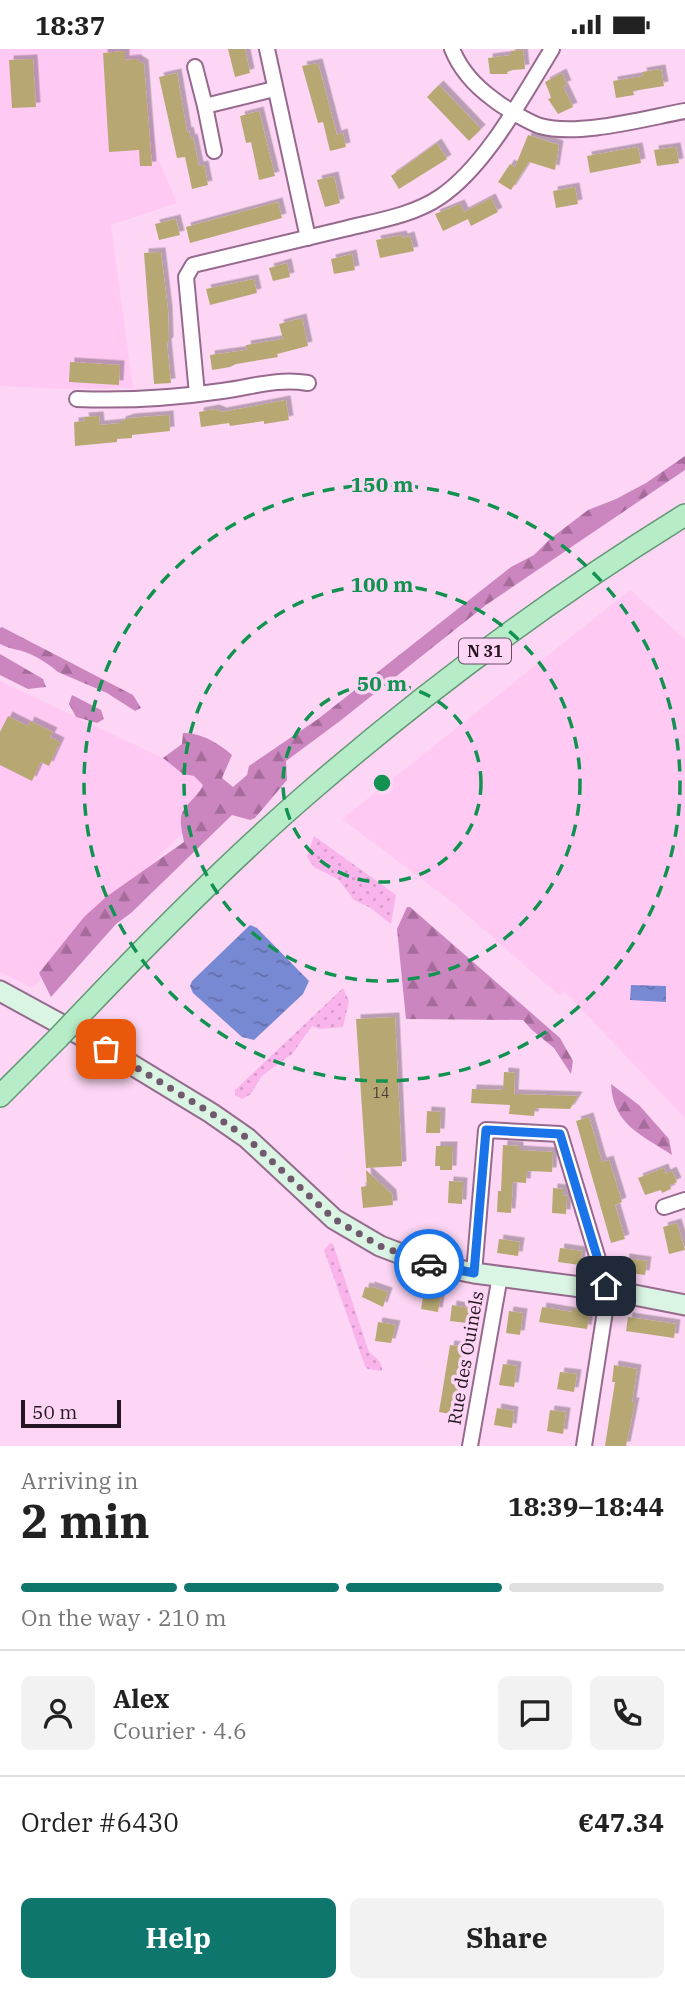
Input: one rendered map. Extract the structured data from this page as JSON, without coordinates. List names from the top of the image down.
{
  "streets": {
    "main road": ["N 31"],
    "street": ["Rue des Ouinels"]
  },
  "house_numbers": ["14"],
  "scale_bar": "50 m",
  "page": {
    "status": "18:37",
    "scale": "50 m",
    "heading": ["2 min", "Arriving in", "18:39–18:44"],
    "panel": [
      "Alex",
      "Courier · 4.6",
      "Order #6430",
      "€47.34"
    ],
    "bar": "On the way · 210 m",
    "buttons": ["Help", "Share"]
  },
  "rings": ["150 m", "100 m", "50 m"]
}
